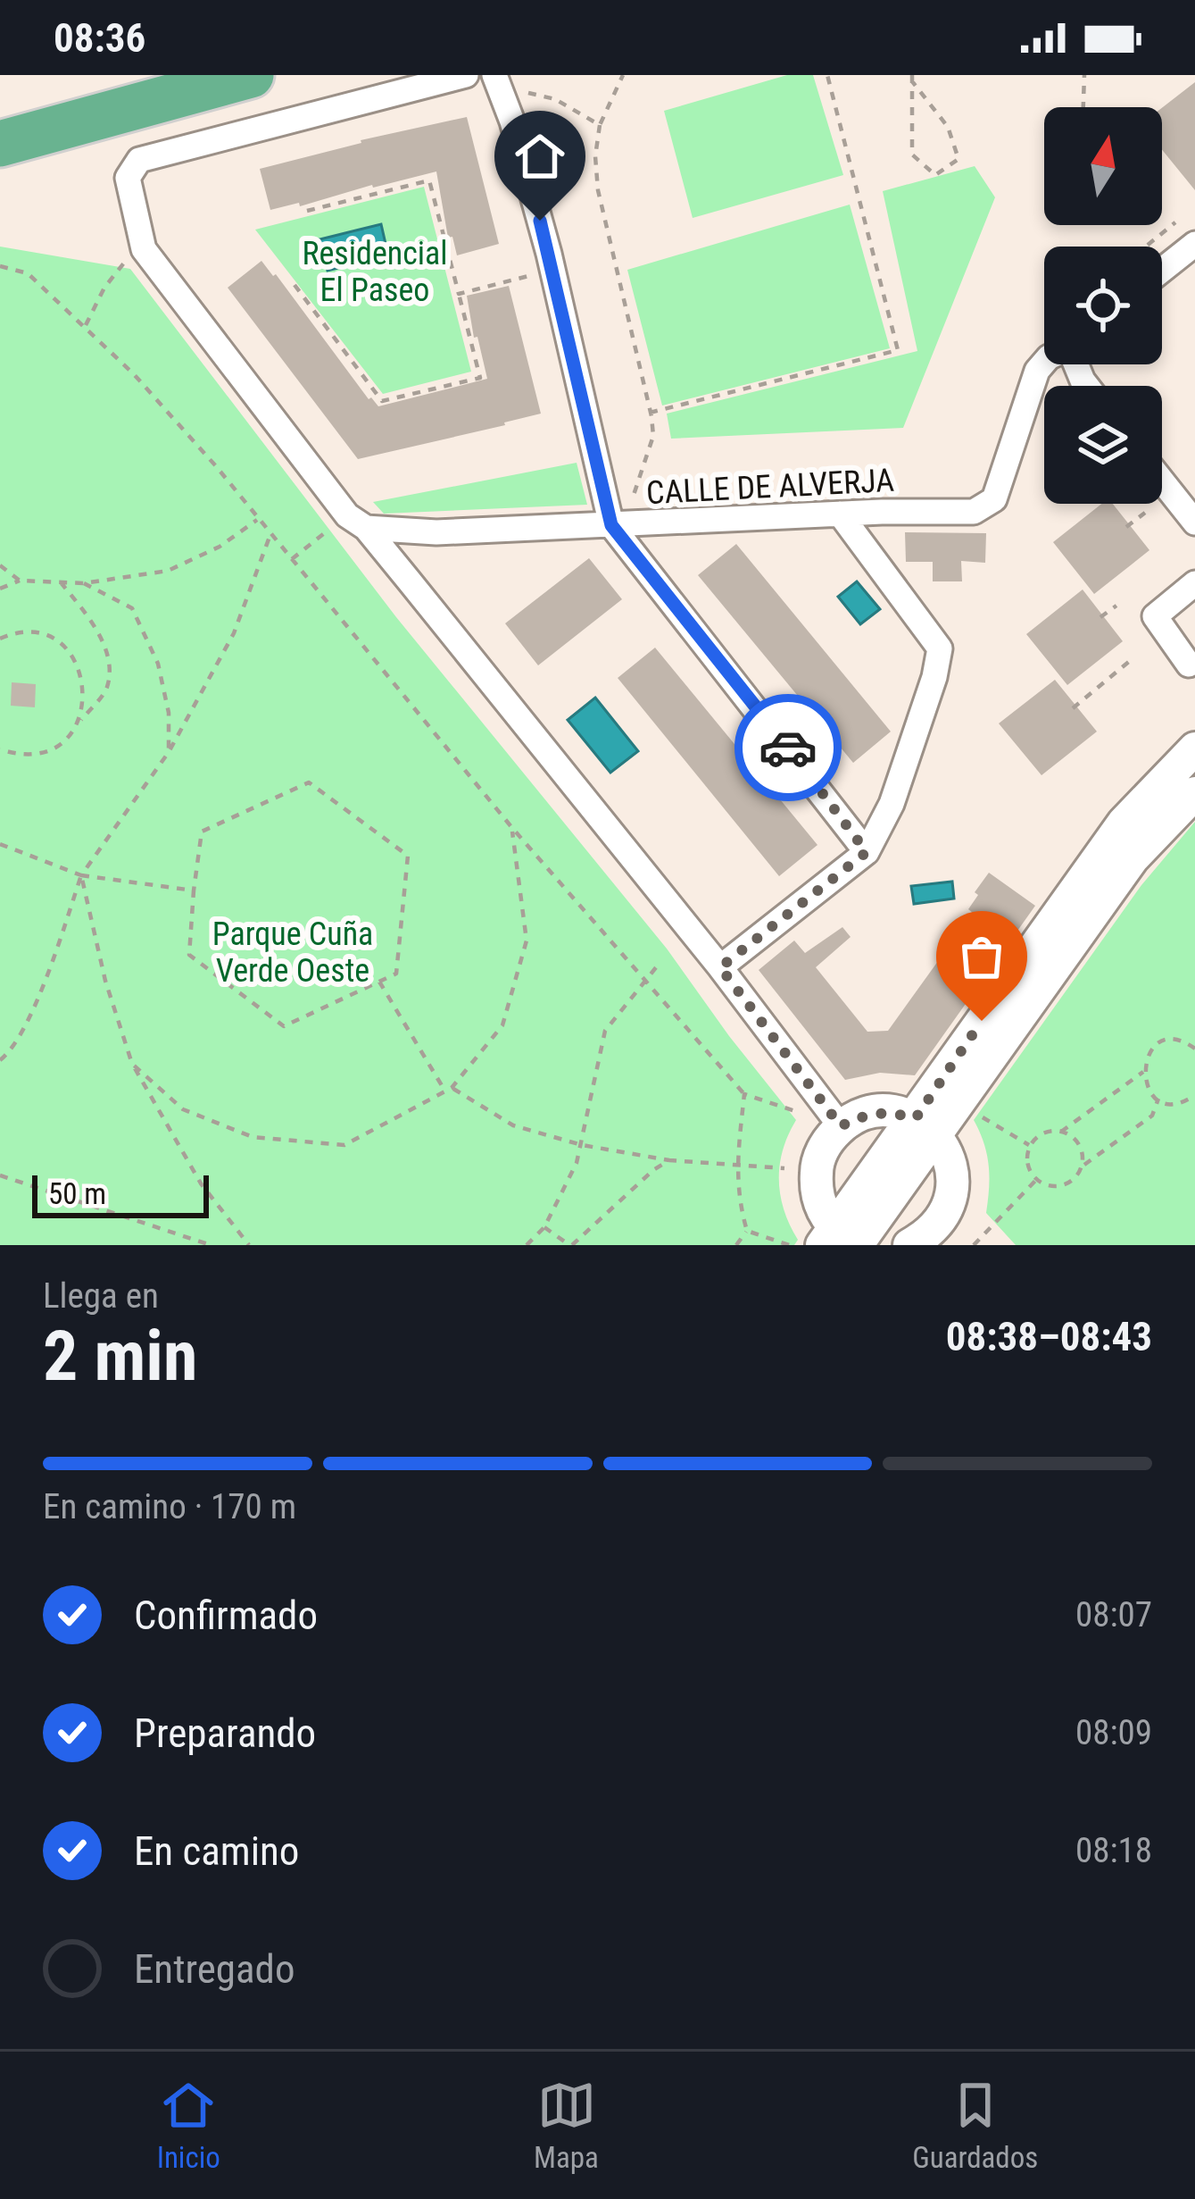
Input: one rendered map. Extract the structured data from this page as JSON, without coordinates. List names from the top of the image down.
{
  "streets": {
    "street": ["CALLE DE ALVERJA"]
  },
  "parks": ["Residencial El Paseo", "Parque Cuña Verde Oeste"],
  "scale_bar": "50 m",
  "north": "top",
  "page": {
    "status": "08:36",
    "scale": "50 m",
    "heading": ["2 min", "Llega en", "08:38–08:43"],
    "bar": "En camino · 170 m",
    "list": [
      ["Confirmado", "08:07"],
      ["Preparando", "08:09"],
      ["En camino", "08:18"],
      "Entregado"
    ],
    "tabs": ["Inicio", "Mapa", "Guardados"]
  }
}
